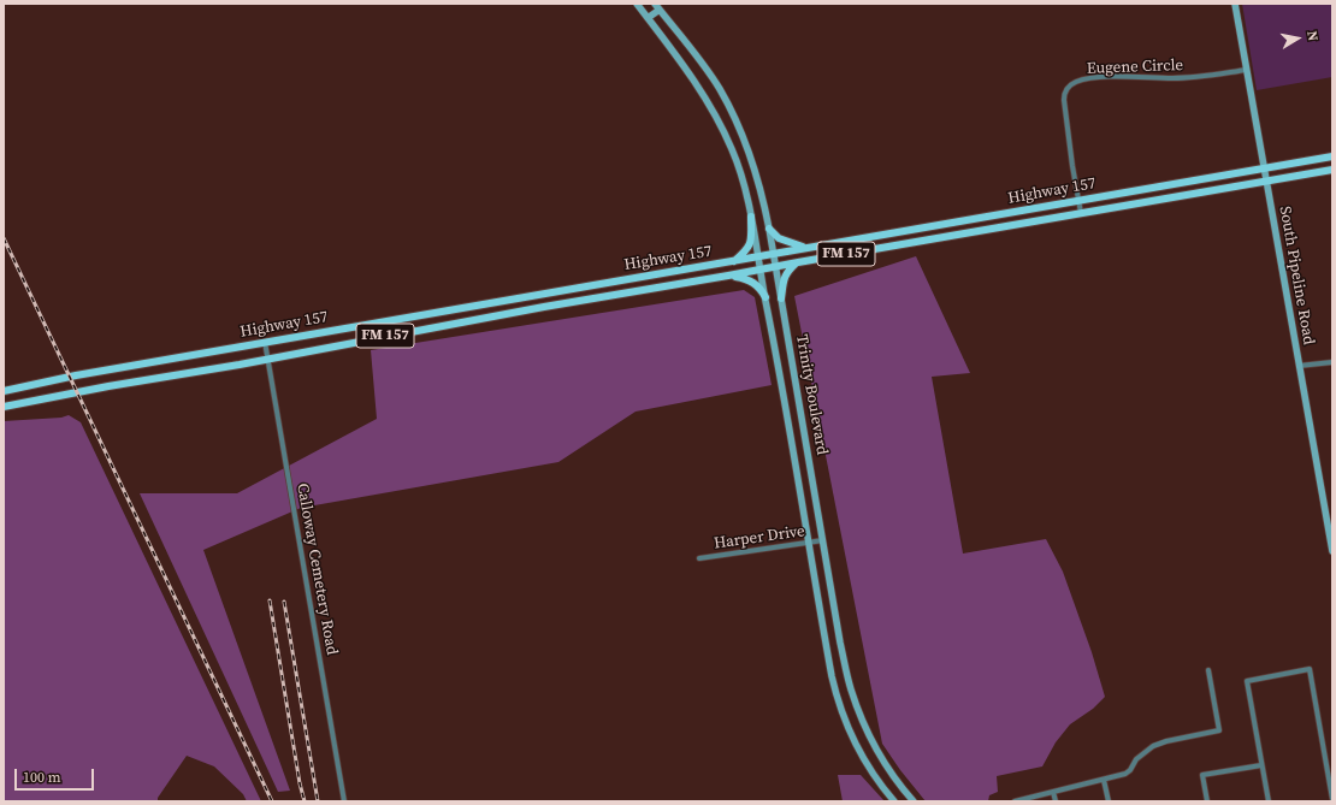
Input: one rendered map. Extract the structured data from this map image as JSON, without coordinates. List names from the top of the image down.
{
  "streets": {
    "main road": [
      "Highway 157",
      "FM 157",
      "South Pipeline Road",
      "Trinity Boulevard"
    ],
    "street": ["Eugene Circle", "Harper Drive", "Calloway Cemetery Road"]
  },
  "crossings": [
    ["Eugene Circle", "Highway 157"],
    ["Eugene Circle", "South Pipeline Road"],
    ["Highway 157", "FM 157"],
    ["Highway 157", "South Pipeline Road"],
    ["Highway 157", "Trinity Boulevard"],
    ["Highway 157", "Calloway Cemetery Road"],
    ["FM 157", "South Pipeline Road"],
    ["Trinity Boulevard", "Harper Drive"]
  ],
  "scale_bar": "100 m",
  "north": "right"
}
